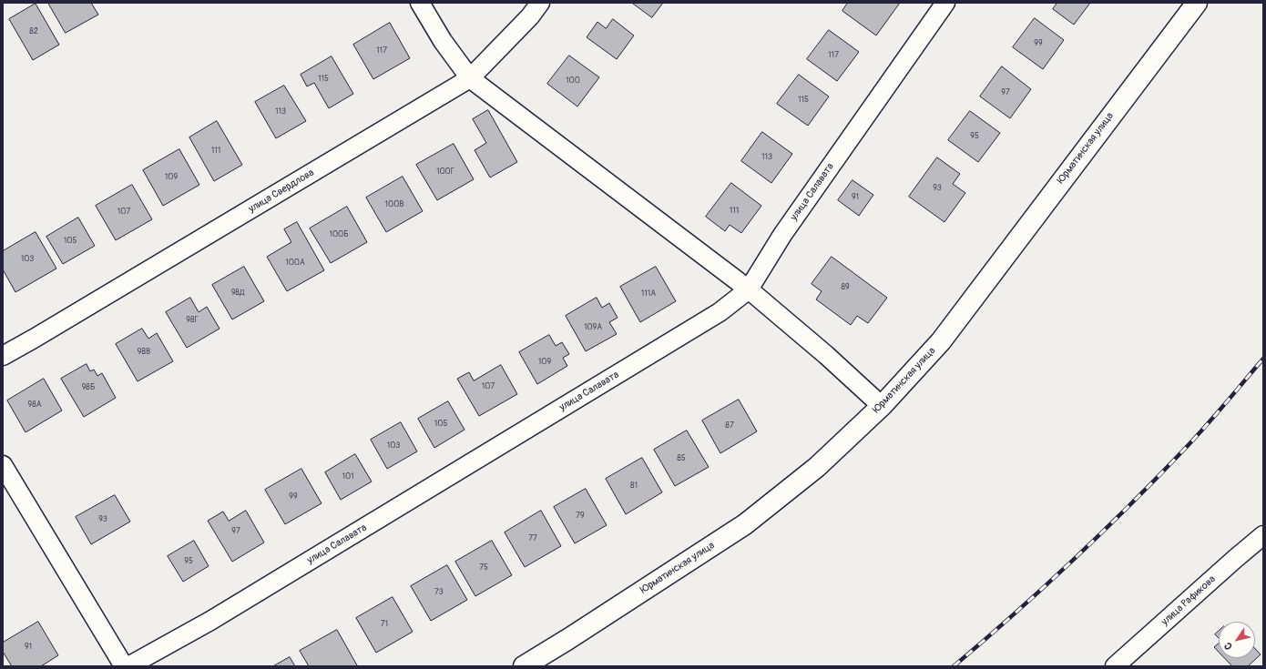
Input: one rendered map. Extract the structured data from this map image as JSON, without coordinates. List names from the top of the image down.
{
  "streets": {
    "main road": ["Юрматинская улица"],
    "street": ["улица Свердлова", "улица Салавата", "улица Рафикова"]
  },
  "house_numbers": [
    "82",
    "99",
    "117",
    "117",
    "115",
    "100",
    "97",
    "115",
    "113",
    "95",
    "111",
    "113",
    "100Г",
    "109",
    "93",
    "91",
    "100В",
    "111",
    "107",
    "100Б",
    "105",
    "103",
    "100А",
    "89",
    "98Д",
    "111А",
    "98Г",
    "109А",
    "98В",
    "109",
    "107",
    "98Б",
    "98А",
    "105",
    "87",
    "103",
    "85",
    "101",
    "81",
    "99",
    "79",
    "93",
    "97",
    "77",
    "95",
    "75",
    "73",
    "71",
    "91"
  ],
  "north": "bottom left"
}
